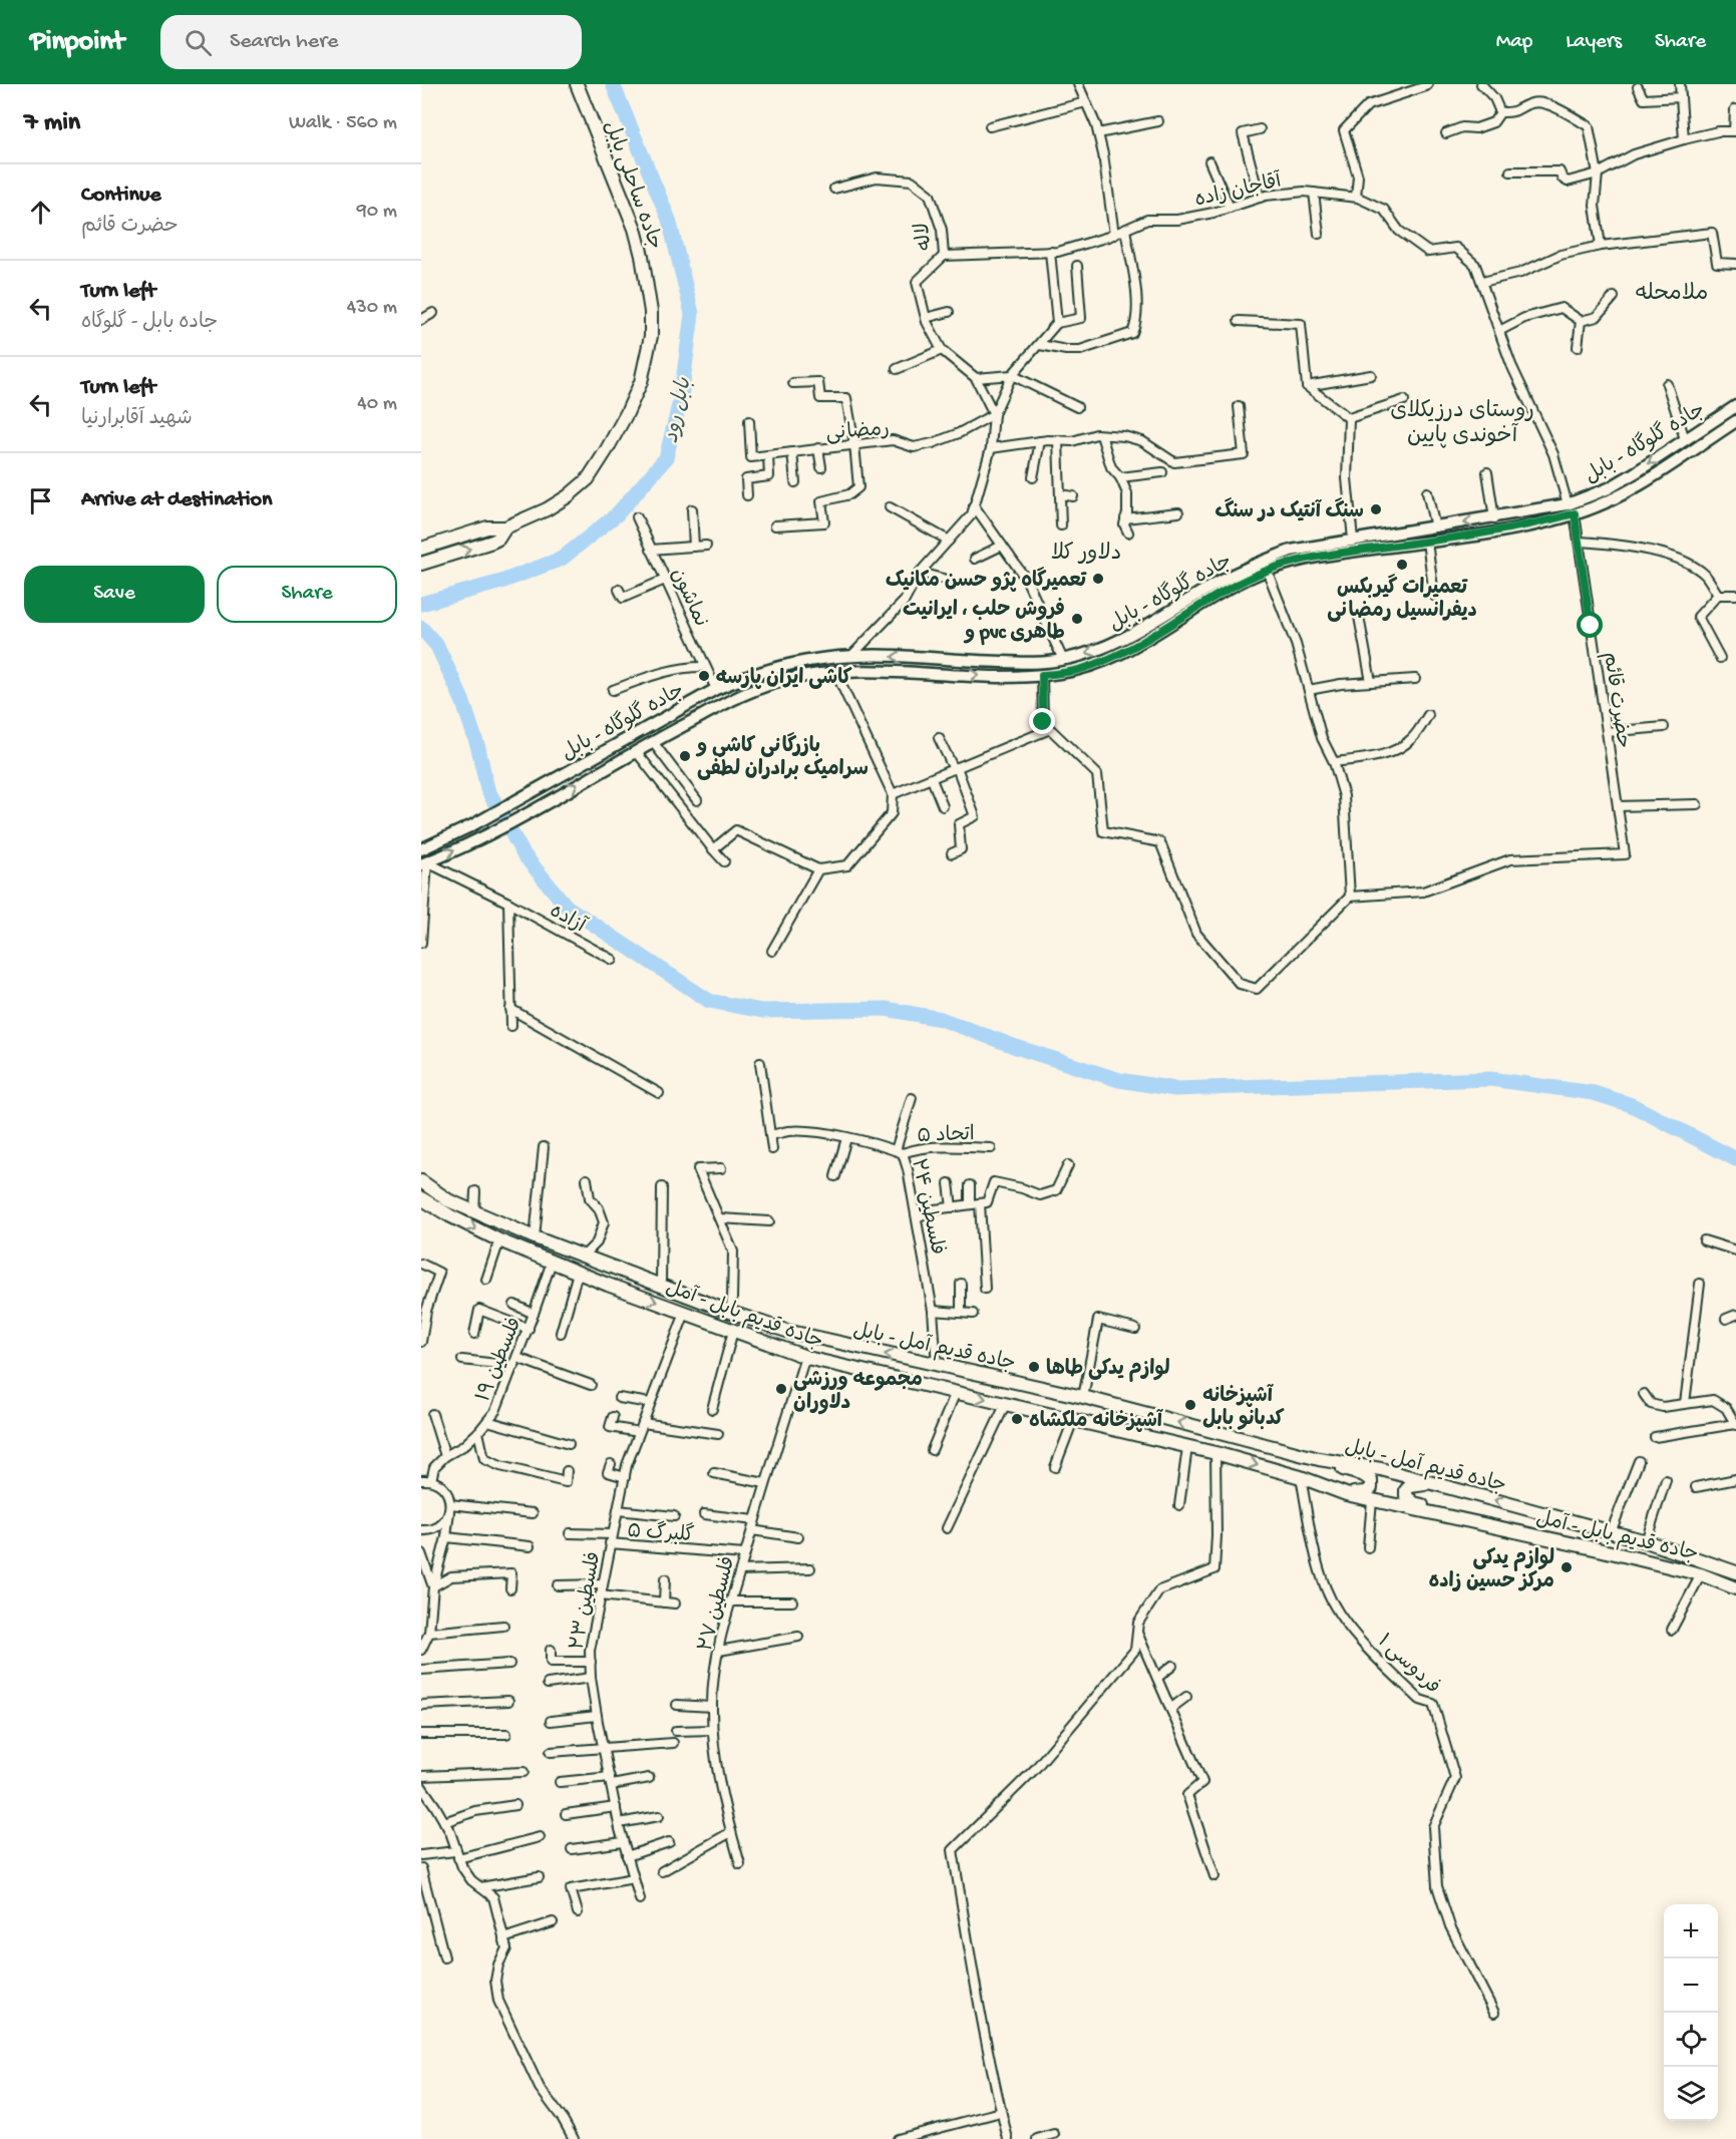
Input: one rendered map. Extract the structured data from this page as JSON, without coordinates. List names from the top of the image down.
{
  "streets": {
    "main road": [
      "جاده ساحلی بابل",
      "جاده گلوگاه - بابل",
      "جاده قدیم بابل - آمل",
      "جاده قدیم آمل - بابل"
    ],
    "street": [
      "آقاجان زاده",
      "لاله",
      "رمضانی",
      "نماشون",
      "حضرت قائم",
      "آزاده",
      "اتحاد ۵",
      "فلسطین ۲۴",
      "فلسطین ۱۹",
      "گلبرگ ۵",
      "فلسطین ۲۳",
      "فلسطین ۲۷",
      "فردوسی ۱"
    ]
  },
  "crossings": [
    ["آقاجان زاده", "لاله"],
    ["آقاجان زاده", "جاده گلوگاه - بابل"],
    ["لاله", "رمضانی"],
    ["جاده گلوگاه - بابل", "نماشون"],
    ["اتحاد ۵", "فلسطین ۲۴"],
    ["فلسطین ۲۴", "جاده قدیم آمل - بابل"],
    ["جاده قدیم بابل - آمل", "فلسطین ۱۹"],
    ["جاده قدیم بابل - آمل", "فلسطین ۲۳"],
    ["جاده قدیم بابل - آمل", "فلسطین ۲۷"],
    ["جاده قدیم بابل - آمل", "فردوسی ۱"],
    ["گلبرگ ۵", "فلسطین ۲۳"],
    ["گلبرگ ۵", "فلسطین ۲۷"]
  ],
  "one_way": ["جاده قدیم آمل - بابل"],
  "districts": ["ملامحله", "روستای درزیکلای آخوندی پایین", "دلاور کلا"],
  "water": ["بابل رود"],
  "places": [
    "سنگ آنتیک در سنگ",
    "تعمیرات گیربکس دیفرانسیل رمضانی",
    "تعمیرگاه پژو حسن مکانیک",
    "فروش حلب ، ایرانیت و pvc طاهری",
    "کاشی ایران پارسه",
    "بازرگانی کاشی و سرامیک برادران لطفی",
    "لوازم یدکی طاها",
    "مجموعه ورزشی دلاوران",
    "آشپزخانه کدبانو بابل",
    "آشپزخانه ملکشاه",
    "لوازم یدکی مرکز حسین زاده"
  ],
  "page": {
    "header": "Pinpoint",
    "search": "Search here",
    "nav": ["Map", "Layers", "Share"],
    "heading": ["7 min", "Walk · 560 m"],
    "list": [
      ["Continue", "حضرت قائم", "90 m"],
      ["Turn left", "جاده بابل - گلوگاه", "430 m"],
      ["Turn left", "شهید آقابرارنیا", "40 m"],
      "Arrive at destination"
    ],
    "buttons": ["Save", "Share"],
    "map_buttons": ["+", "−"]
  }
}
